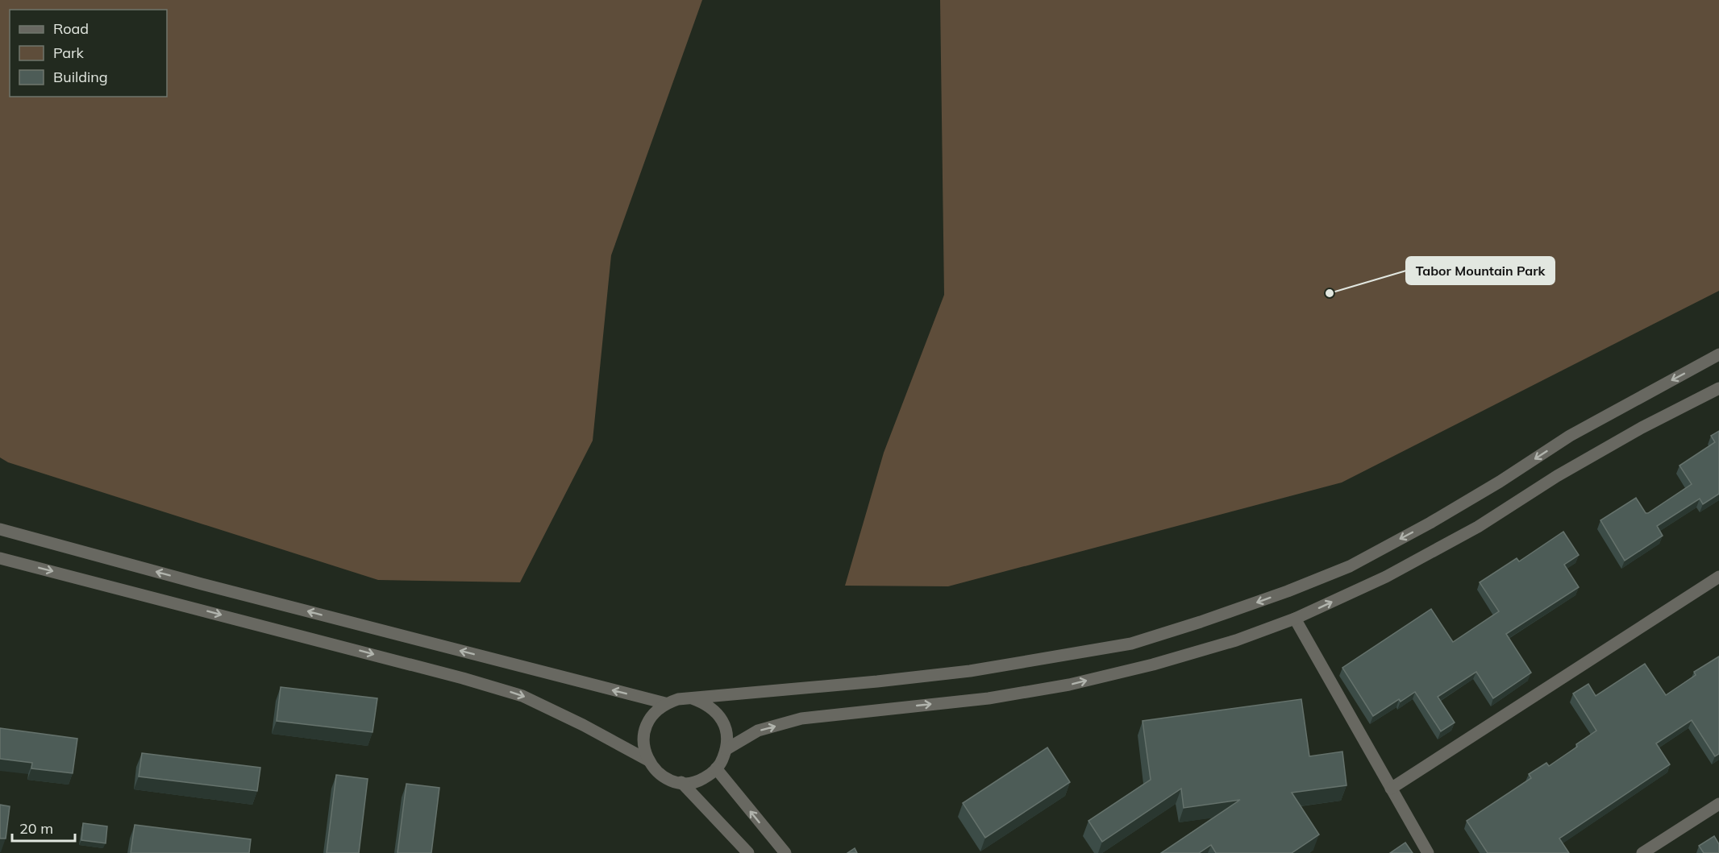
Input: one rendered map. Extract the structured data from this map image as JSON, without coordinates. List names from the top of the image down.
{
  "places": ["Tabor Mountain Park"],
  "legend": ["Road", "Park", "Building"],
  "scale_bar": "20 m"
}
